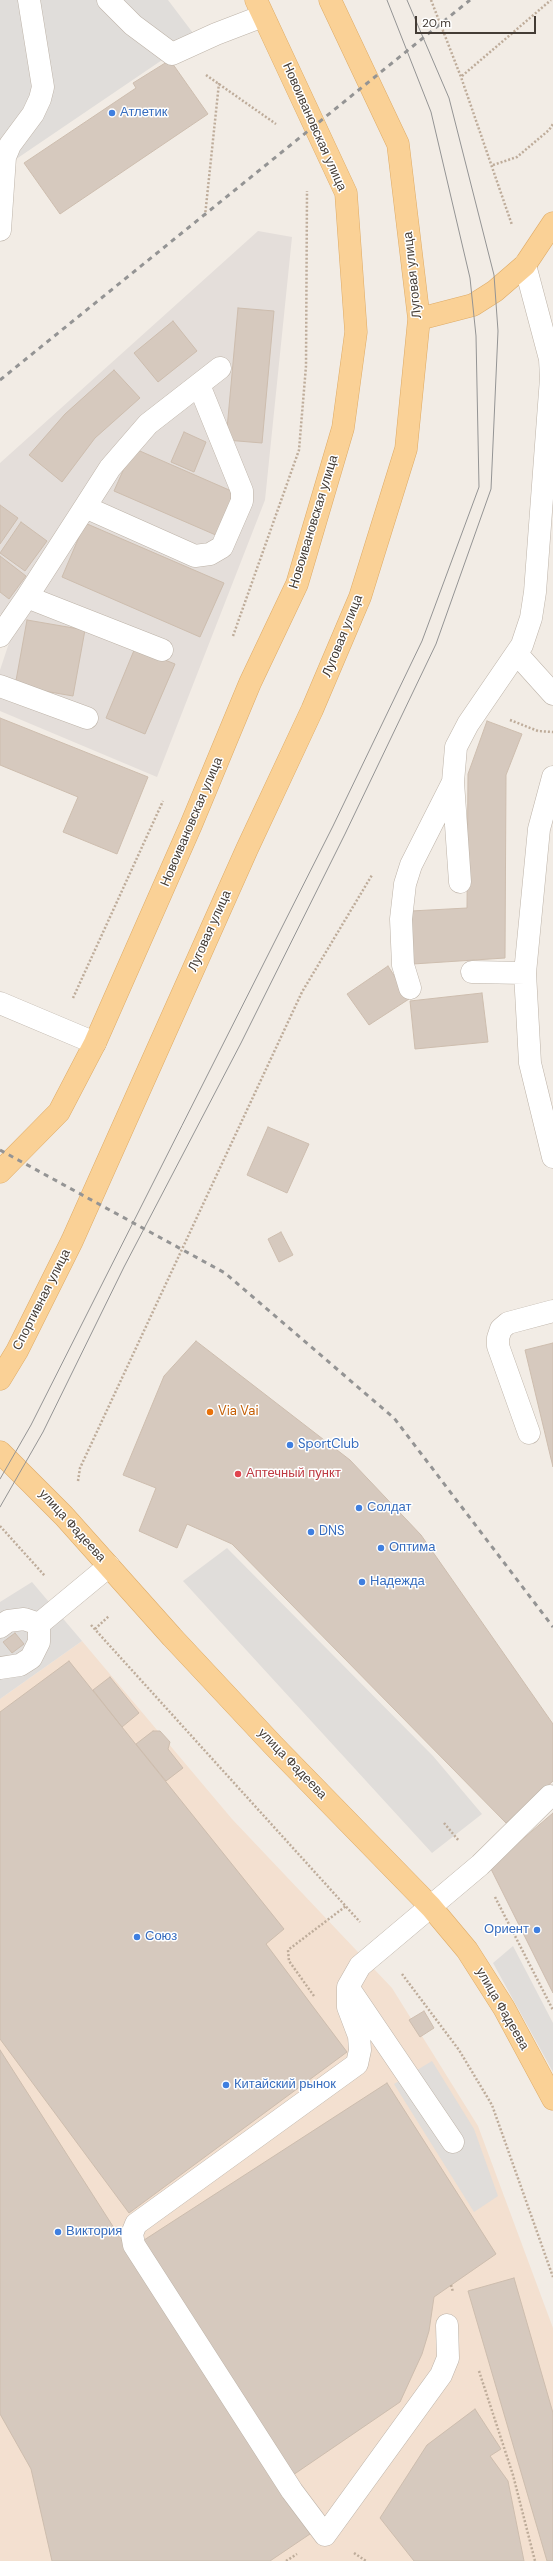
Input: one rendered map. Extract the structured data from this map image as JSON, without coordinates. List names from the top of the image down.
{
  "streets": {
    "main road": [
      "Новоивановская улица",
      "Луговая улица",
      "Спортивная улица",
      "улица Фадеева"
    ]
  },
  "crossings": [
    ["Луговая улица", "Спортивная улица"]
  ],
  "places": [
    "Атлетик",
    "Via Vai",
    "SportClub",
    "Аптечный пункт",
    "Солдат",
    "DNS",
    "Оптима",
    "Надежда",
    "Ориент",
    "Союз",
    "Китайский рынок",
    "Виктория"
  ],
  "scale_bar": "20 m"
}
